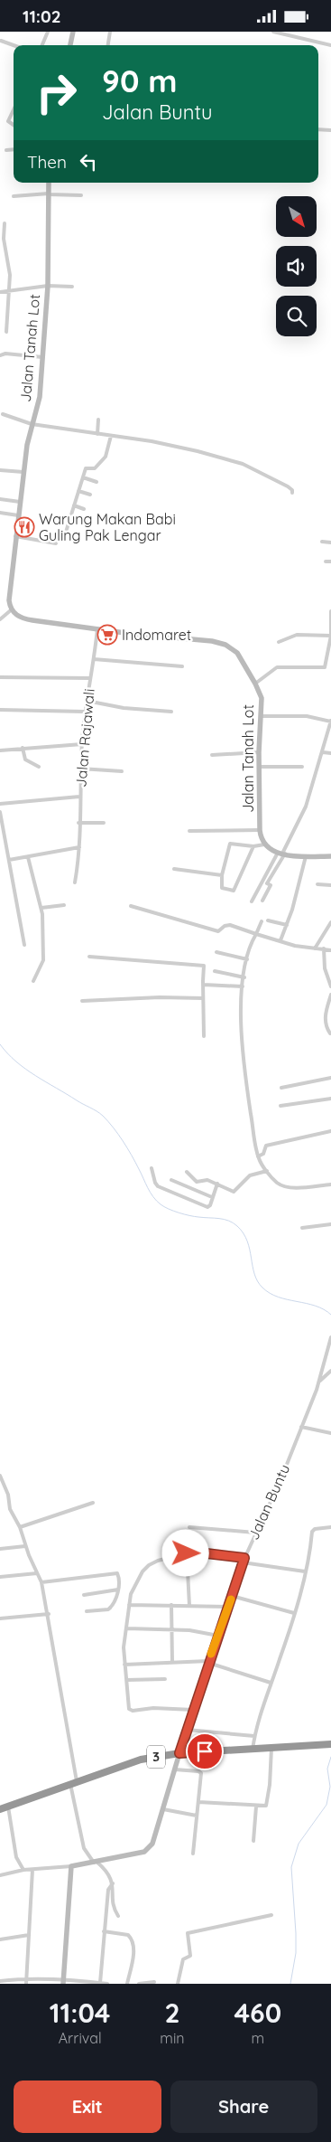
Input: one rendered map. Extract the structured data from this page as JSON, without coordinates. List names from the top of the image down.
{
  "streets": {
    "highway": ["3"],
    "main road": ["Jalan Tanah Lot"],
    "street": ["Jalan Rajawali", "Jalan Buntu"]
  },
  "crossings": [
    ["Jalan Tanah Lot", "Jalan Rajawali"],
    ["Jalan Buntu", "3"]
  ],
  "places": {
    "restaurant": ["Warung Makan Babi Guling Pak Lengar"],
    "supermarket": ["Indomaret"]
  },
  "north": "bottom right",
  "page": {
    "status": "11:02",
    "turn": ["90 m", "Jalan Buntu"],
    "then": "Then",
    "eta": [
      "11:04",
      "Arrival",
      "2",
      "min",
      "460",
      "m"
    ],
    "buttons": ["Exit", "Share"]
  }
}
